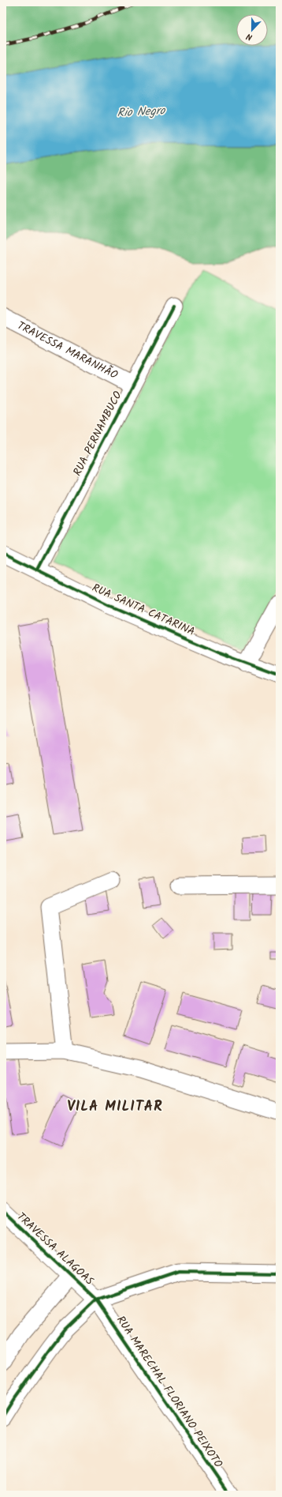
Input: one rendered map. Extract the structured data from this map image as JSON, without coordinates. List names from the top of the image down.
{
  "streets": {
    "street": [
      "TRAVESSA MARANHÃO",
      "RUA PERNAMBUCO",
      "RUA SANTA CATARINA",
      "TRAVESSA ALAGOAS",
      "RUA MARECHAL FLORIANO PEIXOTO"
    ]
  },
  "crossings": [
    ["TRAVESSA MARANHÃO", "RUA PERNAMBUCO"],
    ["RUA PERNAMBUCO", "RUA SANTA CATARINA"],
    ["TRAVESSA ALAGOAS", "RUA MARECHAL FLORIANO PEIXOTO"]
  ],
  "districts": ["VILA MILITAR"],
  "water": ["Rio Negro"],
  "north": "bottom"
}
